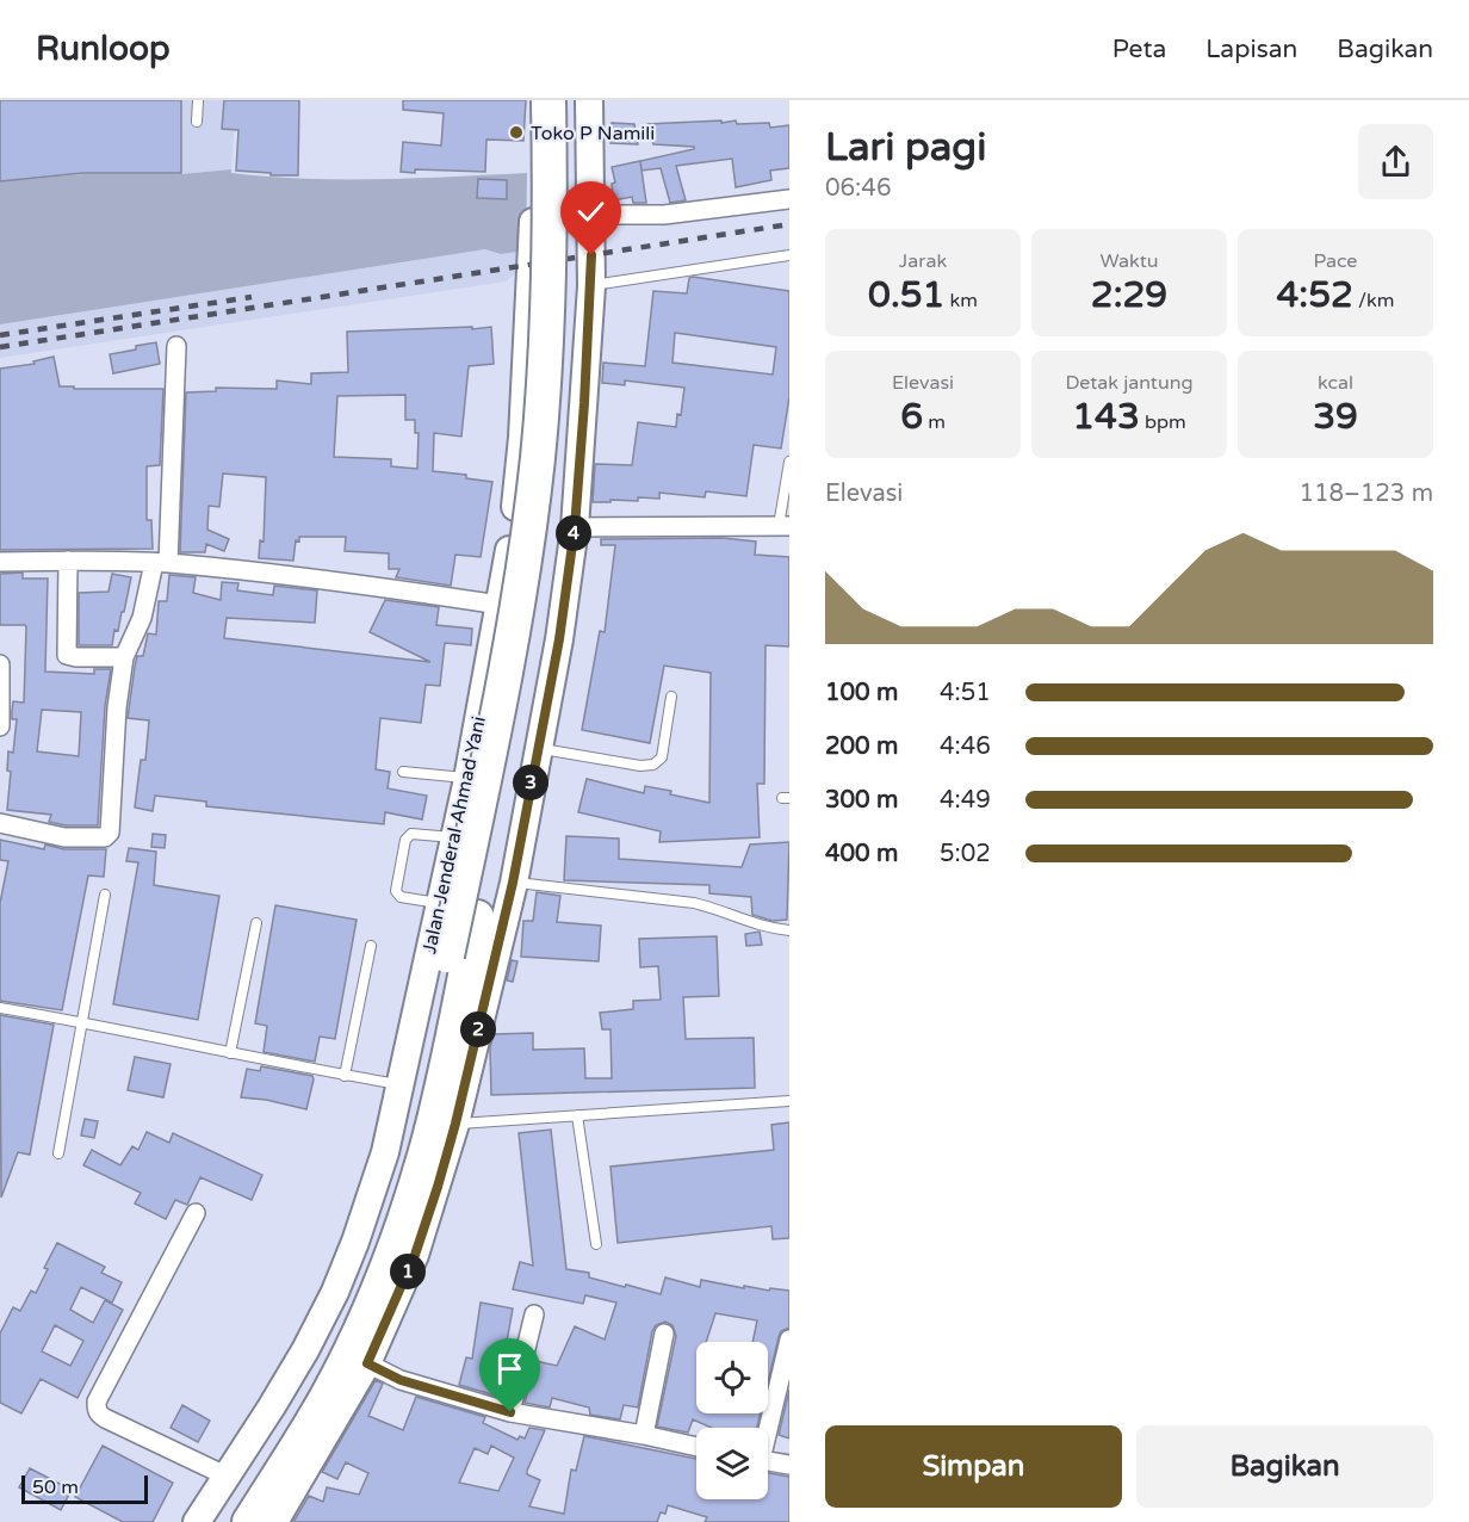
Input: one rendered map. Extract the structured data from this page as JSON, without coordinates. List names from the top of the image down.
{
  "streets": {
    "highway": ["Jalan Jenderal Ahmad Yani"]
  },
  "places": ["Toko P Namili"],
  "scale_bar": "50 m",
  "page": {
    "header": "Runloop",
    "nav": ["Peta", "Lapisan", "Bagikan"],
    "heading": ["Lari pagi", "06:46"],
    "stats": [
      ["Jarak", "0.51 km"],
      ["Waktu", "2:29"],
      ["Pace", "4:52 /km"],
      ["Elevasi", "6 m"],
      ["Detak jantung", "143 bpm"],
      ["kcal", "39"]
    ],
    "chart": ["Elevasi", "118–123 m"],
    "pins": [
      "4",
      "3",
      "2",
      "1"
    ],
    "list": [
      {
        "name": "100 m",
        "note": "4:51"
      },
      {
        "name": "200 m",
        "note": "4:46"
      },
      {
        "name": "300 m",
        "note": "4:49"
      },
      {
        "name": "400 m",
        "note": "5:02"
      }
    ],
    "buttons": ["Simpan", "Bagikan"],
    "scale": "50 m"
  }
}
